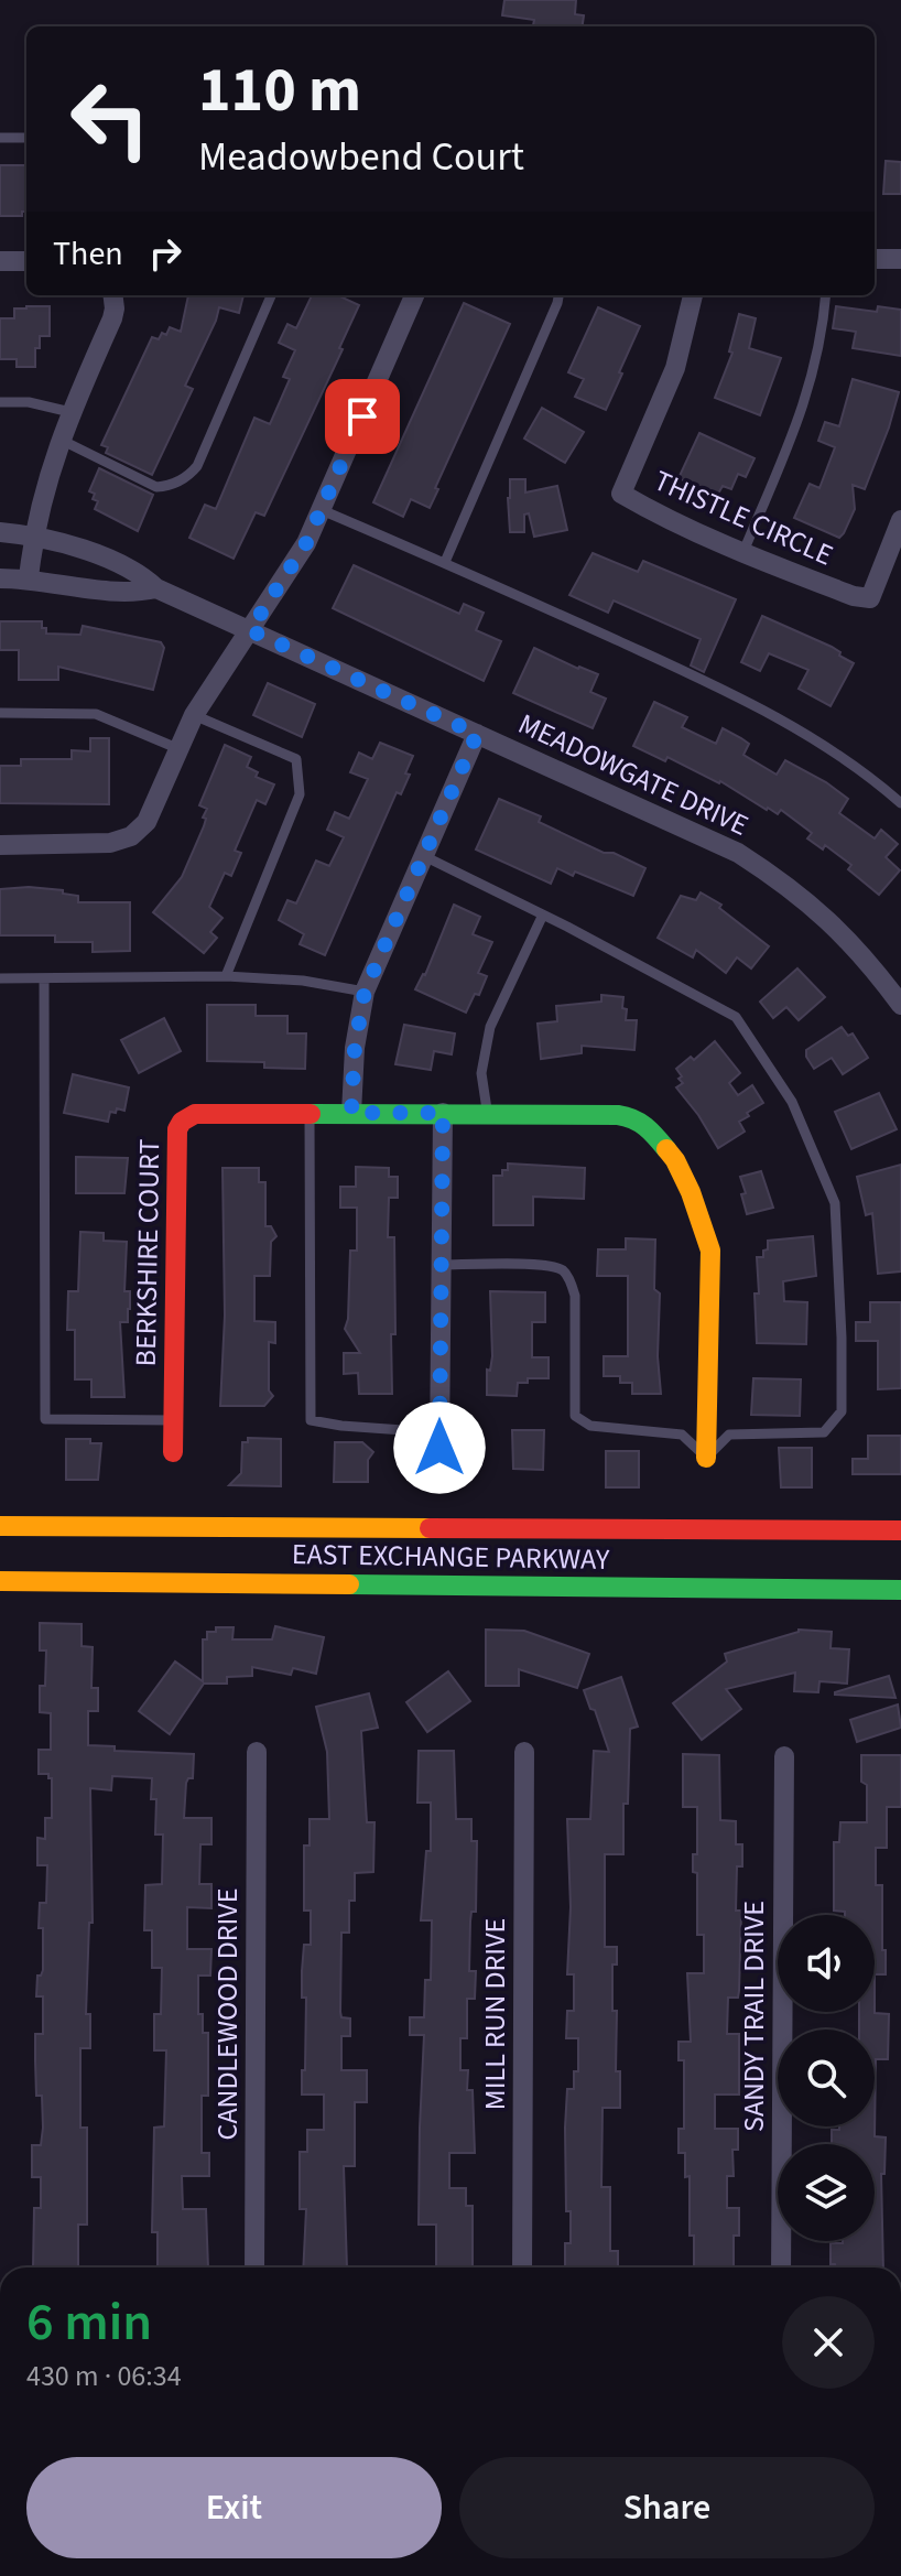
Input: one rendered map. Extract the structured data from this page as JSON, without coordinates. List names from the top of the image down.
{
  "streets": {
    "main road": ["BERKSHIRE COURT", "EAST EXCHANGE PARKWAY"],
    "street": [
      "THISTLE CIRCLE",
      "MEADOWGATE DRIVE",
      "CANDLEWOOD DRIVE",
      "MILL RUN DRIVE",
      "SANDY TRAIL DRIVE"
    ]
  },
  "page": {
    "turn": ["110 m", "Meadowbend Court"],
    "then": "Then",
    "heading": ["6 min", "430 m · 06:34"],
    "buttons": ["Exit", "Share"]
  }
}
